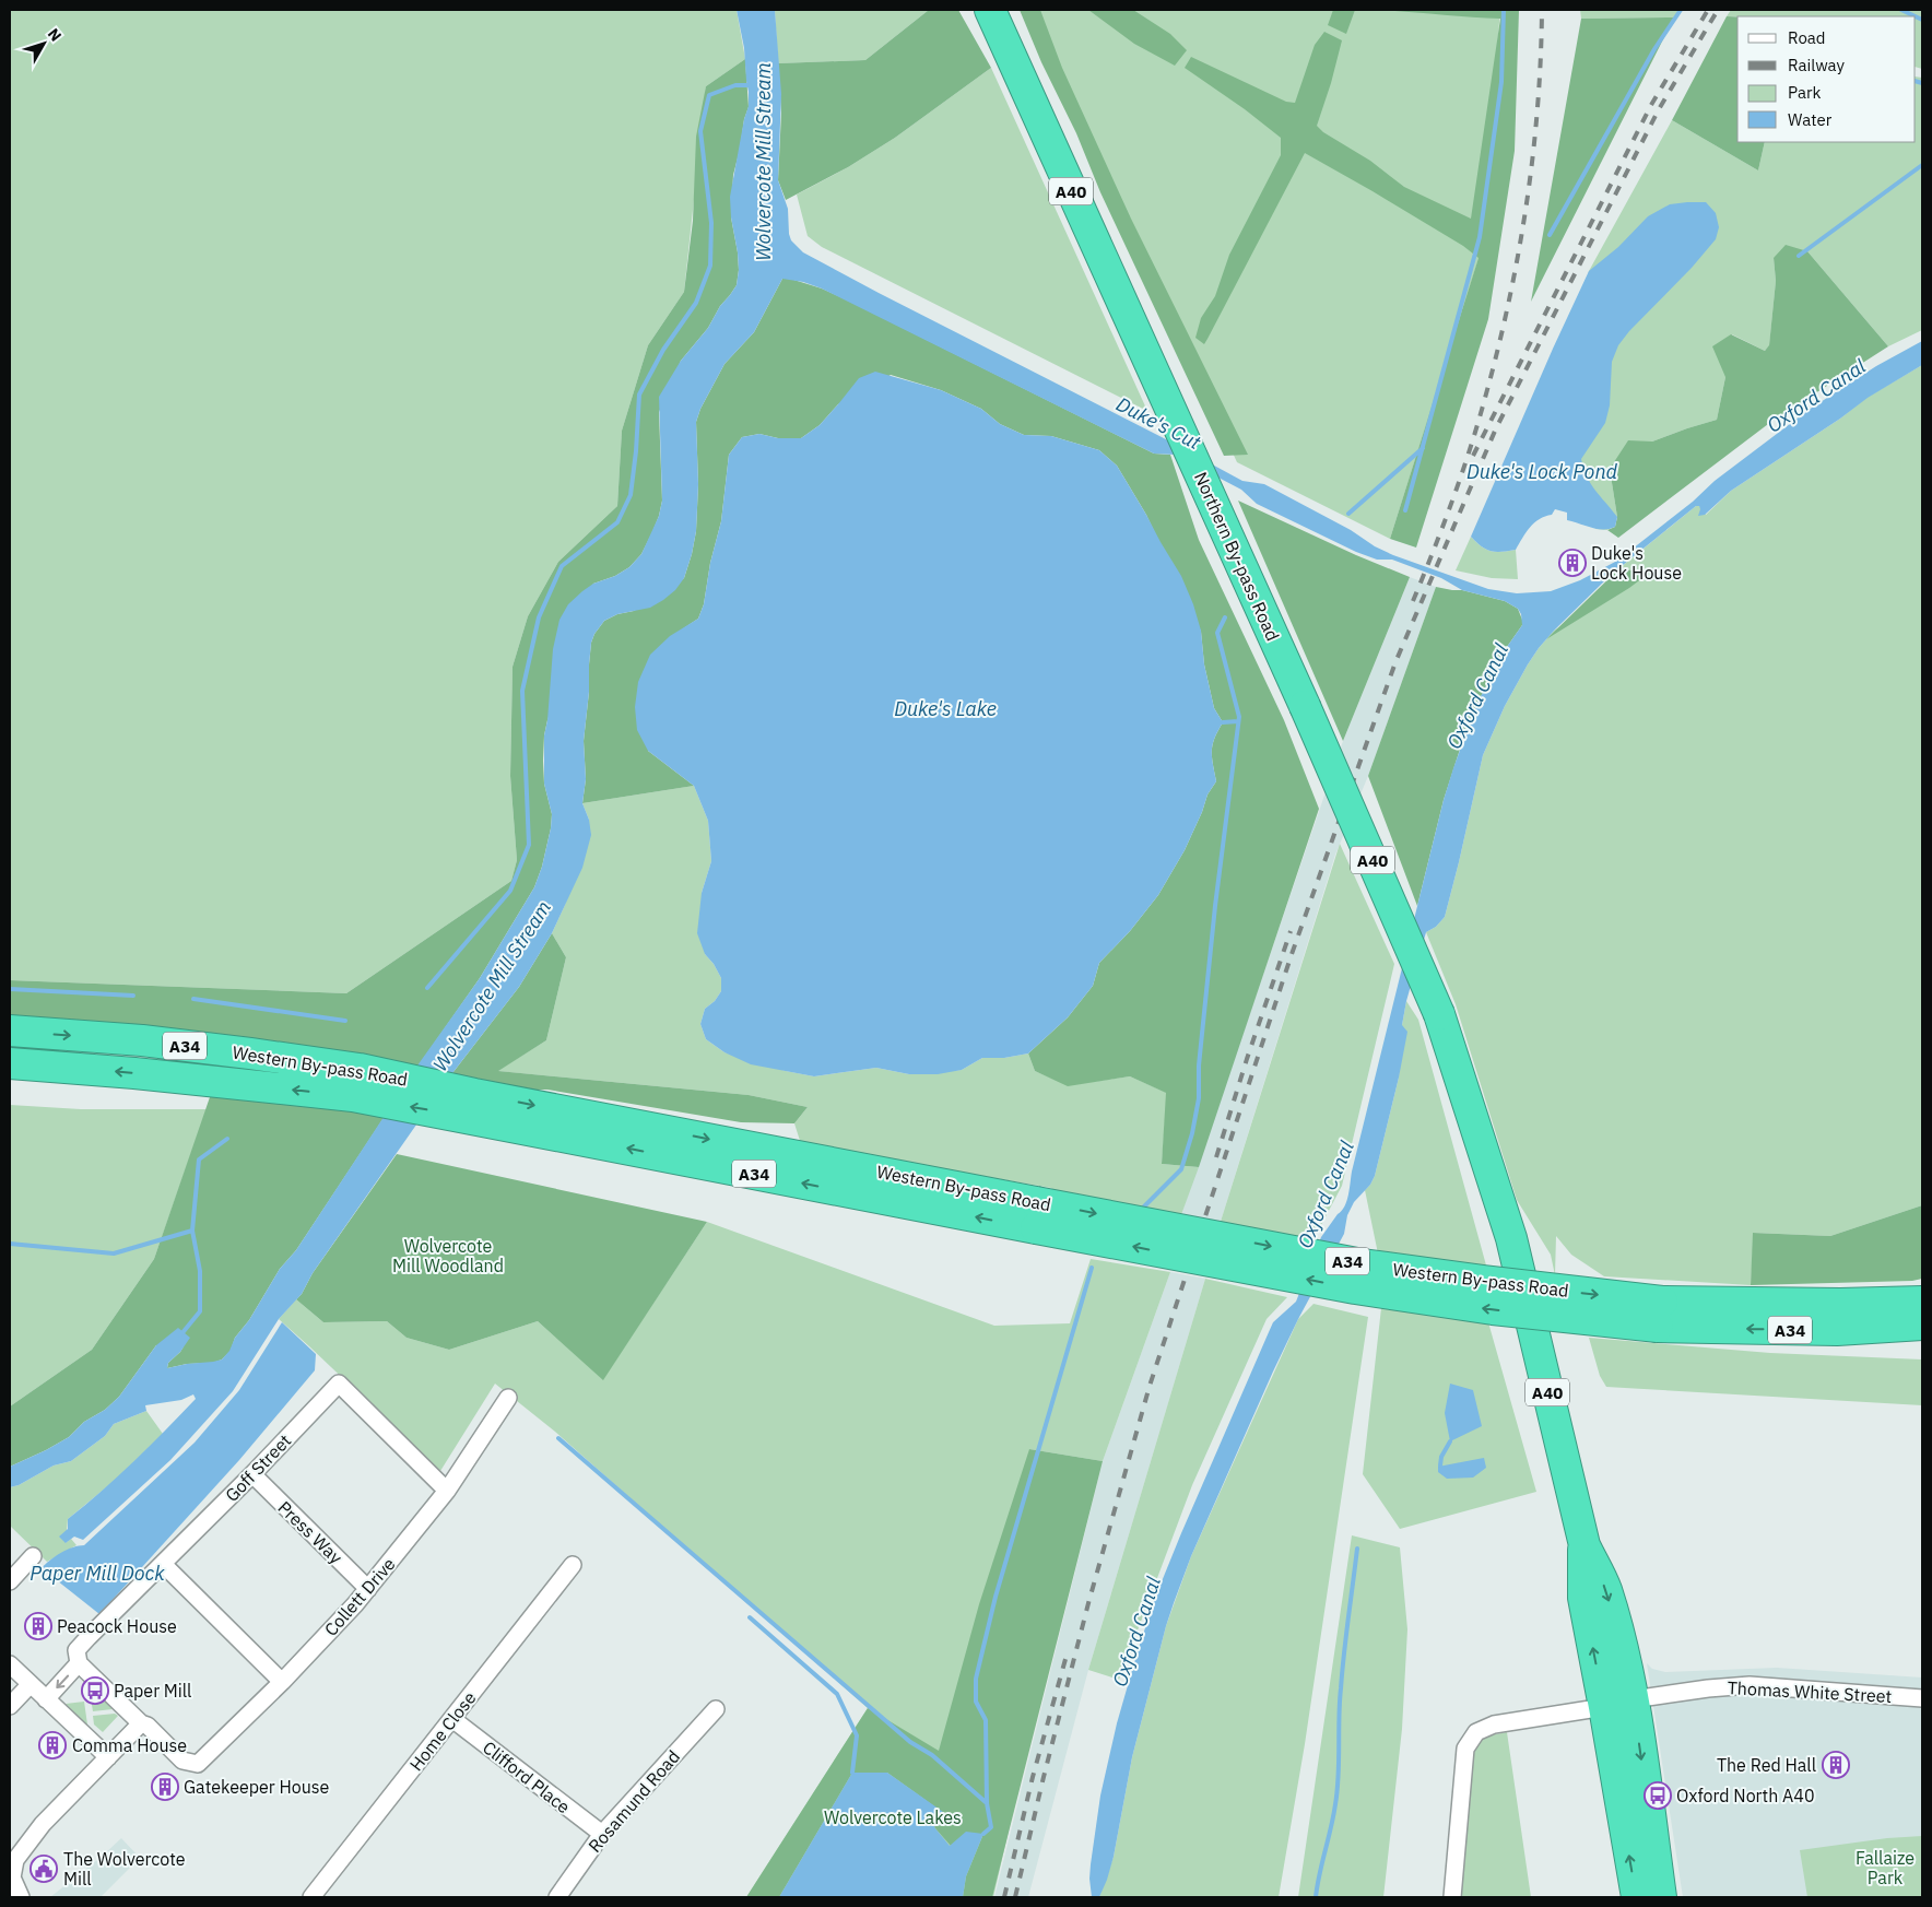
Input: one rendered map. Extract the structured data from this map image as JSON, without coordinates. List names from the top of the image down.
{
  "streets": {
    "highway": [
      "A40",
      "Northern By-pass Road",
      "A34",
      "Western By-pass Road"
    ],
    "street": [
      "Goff Street",
      "Press Way",
      "Collett Drive",
      "Thomas White Street",
      "Home Close",
      "Clifford Place",
      "Rosamund Road"
    ]
  },
  "crossings": [
    ["A40", "Northern By-pass Road"],
    ["A40", "Thomas White Street"],
    ["Goff Street", "Press Way"],
    ["Goff Street", "Collett Drive"],
    ["Press Way", "Collett Drive"],
    ["Home Close", "Clifford Place"],
    ["Clifford Place", "Rosamund Road"]
  ],
  "water": [
    "Wolvercote Mill Stream",
    "Oxford Canal",
    "Duke's Cut",
    "Duke's Lock Pond",
    "Duke's Lake",
    "Paper Mill Dock"
  ],
  "parks": ["Wolvercote Mill Woodland", "Wolvercote Lakes", "Fallaize Park"],
  "places": {
    "building": [
      "Duke's Lock House",
      "Peacock House",
      "Comma House",
      "The Red Hall",
      "Gatekeeper House"
    ],
    "bus stop": ["Paper Mill", "Oxford North A40"],
    "public building": ["The Wolvercote Mill"]
  },
  "legend": [
    "Road",
    "Railway",
    "Park",
    "Water"
  ],
  "north": "top right"
}
